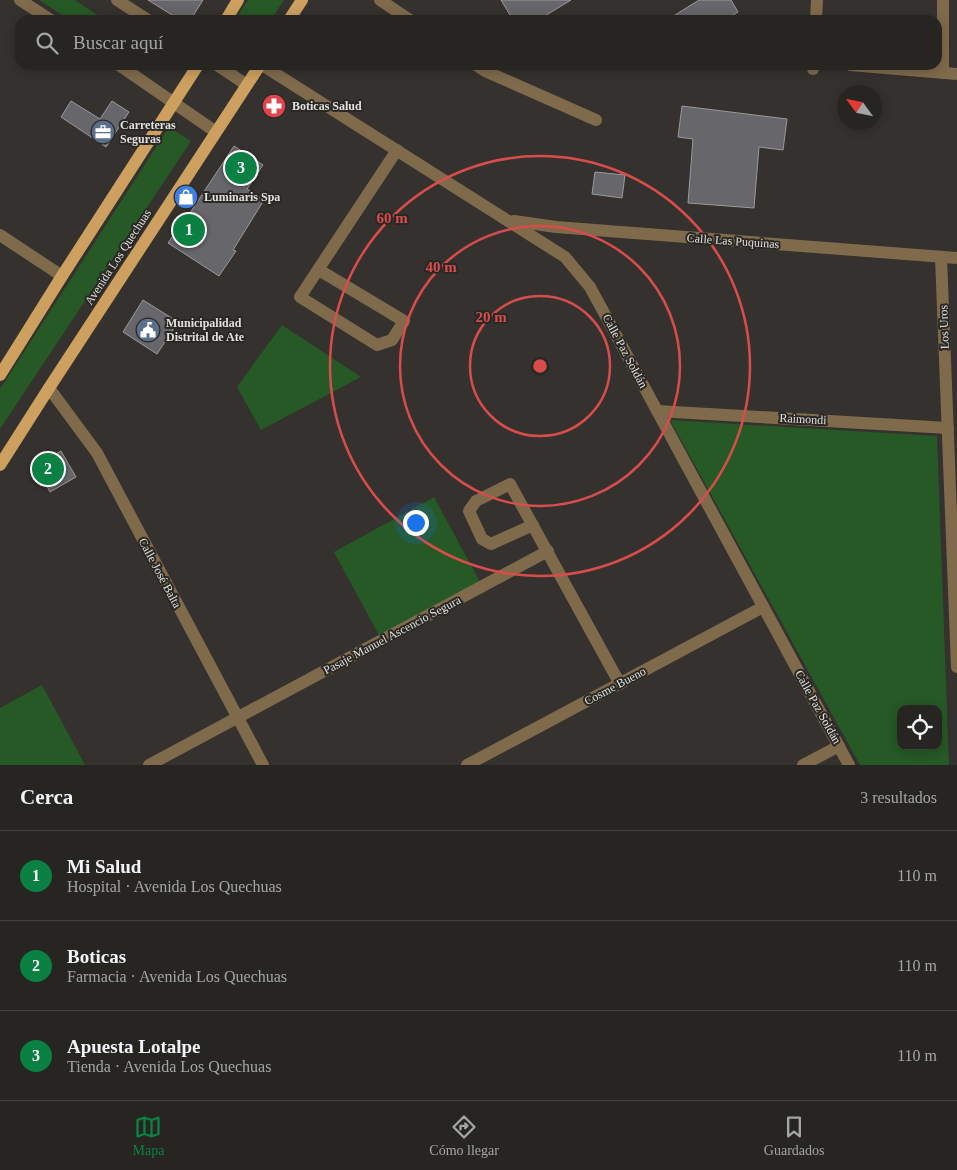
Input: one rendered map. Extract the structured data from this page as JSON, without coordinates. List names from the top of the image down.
{
  "streets": {
    "main road": ["Avenida Los Quechuas"],
    "street": [
      "Calle Las Puquinas",
      "Los Uros",
      "Calle Paz Soldán",
      "Raimondi",
      "Calle José Balta",
      "Pasaje Manuel Ascencio Segura",
      "Cosme Bueno"
    ]
  },
  "crossings": [
    ["Calle Las Puquinas", "Los Uros"],
    ["Calle Las Puquinas", "Calle Paz Soldán"],
    ["Avenida Los Quechuas", "Calle José Balta"],
    ["Los Uros", "Raimondi"],
    ["Calle Paz Soldán", "Raimondi"],
    ["Calle Paz Soldán", "Cosme Bueno"],
    ["Calle José Balta", "Pasaje Manuel Ascencio Segura"]
  ],
  "places": {
    "pharmacy": ["Boticas Salud"],
    "office": ["Carreteras Seguras"],
    "shop": ["Luminaris Spa"],
    "public building": ["Municipalidad Distrital de Ate"]
  },
  "north": "top left",
  "page": {
    "search": "Buscar aquí",
    "pins": ["3", "1", "2"],
    "heading": ["Cerca", "3 resultados"],
    "list": [
      {
        "mark": "1",
        "name": "Mi Salud",
        "note": "Hospital · Avenida Los Quechuas",
        "value": "110 m"
      },
      {
        "mark": "2",
        "name": "Boticas",
        "note": "Farmacia · Avenida Los Quechuas",
        "value": "110 m"
      },
      {
        "mark": "3",
        "name": "Apuesta Lotalpe",
        "note": "Tienda · Avenida Los Quechuas",
        "value": "110 m"
      }
    ],
    "nav": ["Mapa", "Cómo llegar", "Guardados"]
  },
  "rings": ["60 m", "40 m", "20 m"]
}
